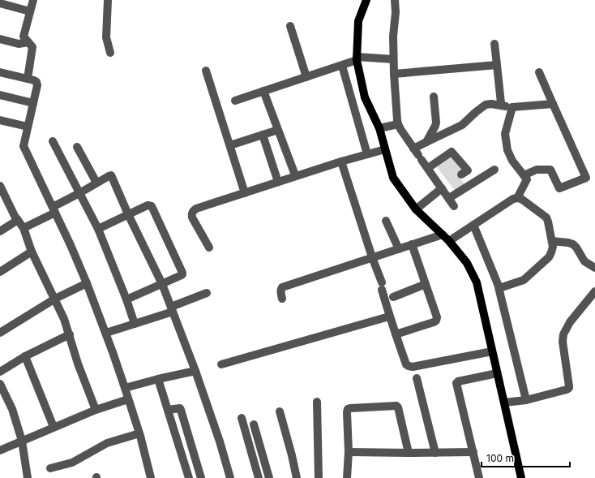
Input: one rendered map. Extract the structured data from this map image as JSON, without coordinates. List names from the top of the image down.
{
  "scale_bar": "100 m"
}
